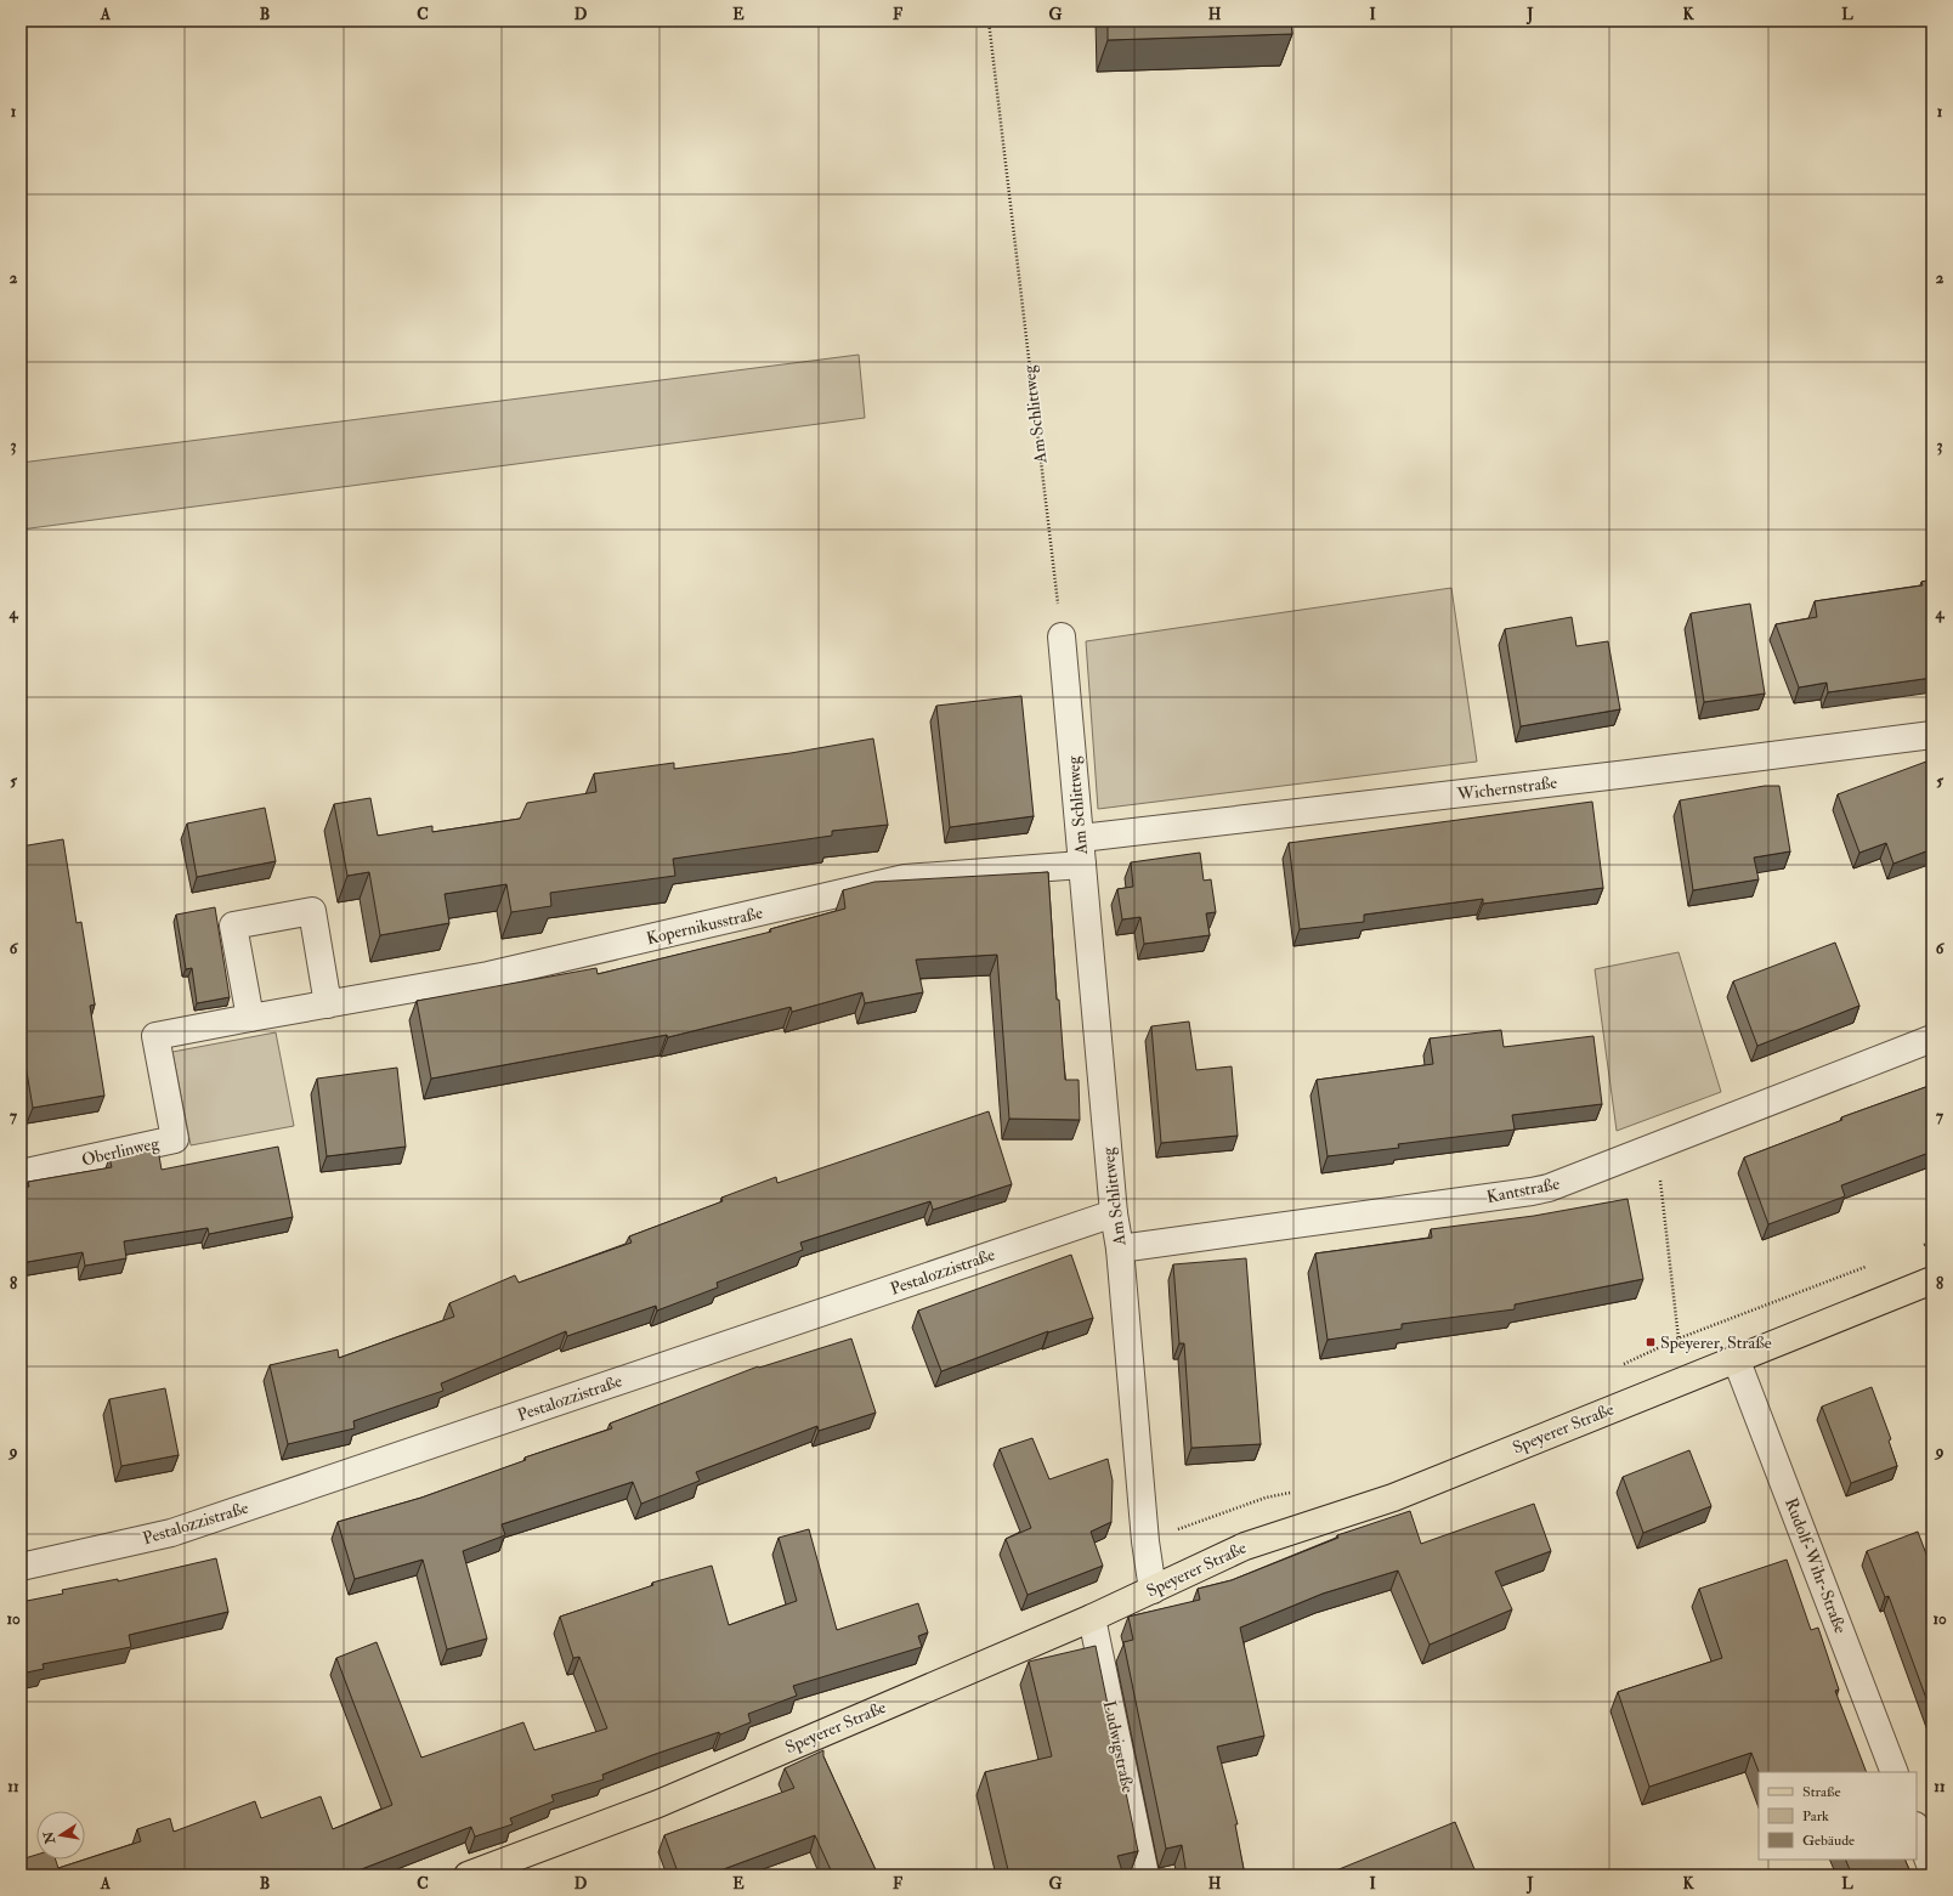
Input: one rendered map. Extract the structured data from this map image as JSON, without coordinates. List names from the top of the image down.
{
  "streets": {
    "main road": ["Speyerer Straße"],
    "street": [
      "Am Schlittweg",
      "Wichernstraße",
      "Kopernikusstraße",
      "Oberlinweg",
      "Kantstraße",
      "Pestalozzistraße",
      "Rudolf-Wihr-Straße",
      "Ludwigstraße"
    ]
  },
  "crossings": [
    ["Am Schlittweg", "Wichernstraße"],
    ["Am Schlittweg", "Kopernikusstraße"],
    ["Am Schlittweg", "Kantstraße"],
    ["Am Schlittweg", "Pestalozzistraße"],
    ["Am Schlittweg", "Speyerer Straße"],
    ["Kopernikusstraße", "Oberlinweg"],
    ["Speyerer Straße", "Rudolf-Wihr-Straße"],
    ["Speyerer Straße", "Ludwigstraße"]
  ],
  "places": {
    "transit": ["Speyerer, Straße"]
  },
  "legend": ["Straße", "Park", "Gebäude"],
  "north": "left",
  "grid": {
    "columns": [
      "A",
      "B",
      "C",
      "D",
      "E",
      "F",
      "G",
      "H",
      "I",
      "J",
      "K",
      "L"
    ],
    "rows": [
      "1",
      "2",
      "3",
      "4",
      "5",
      "6",
      "7",
      "8",
      "9",
      "10",
      "11"
    ]
  }
}
